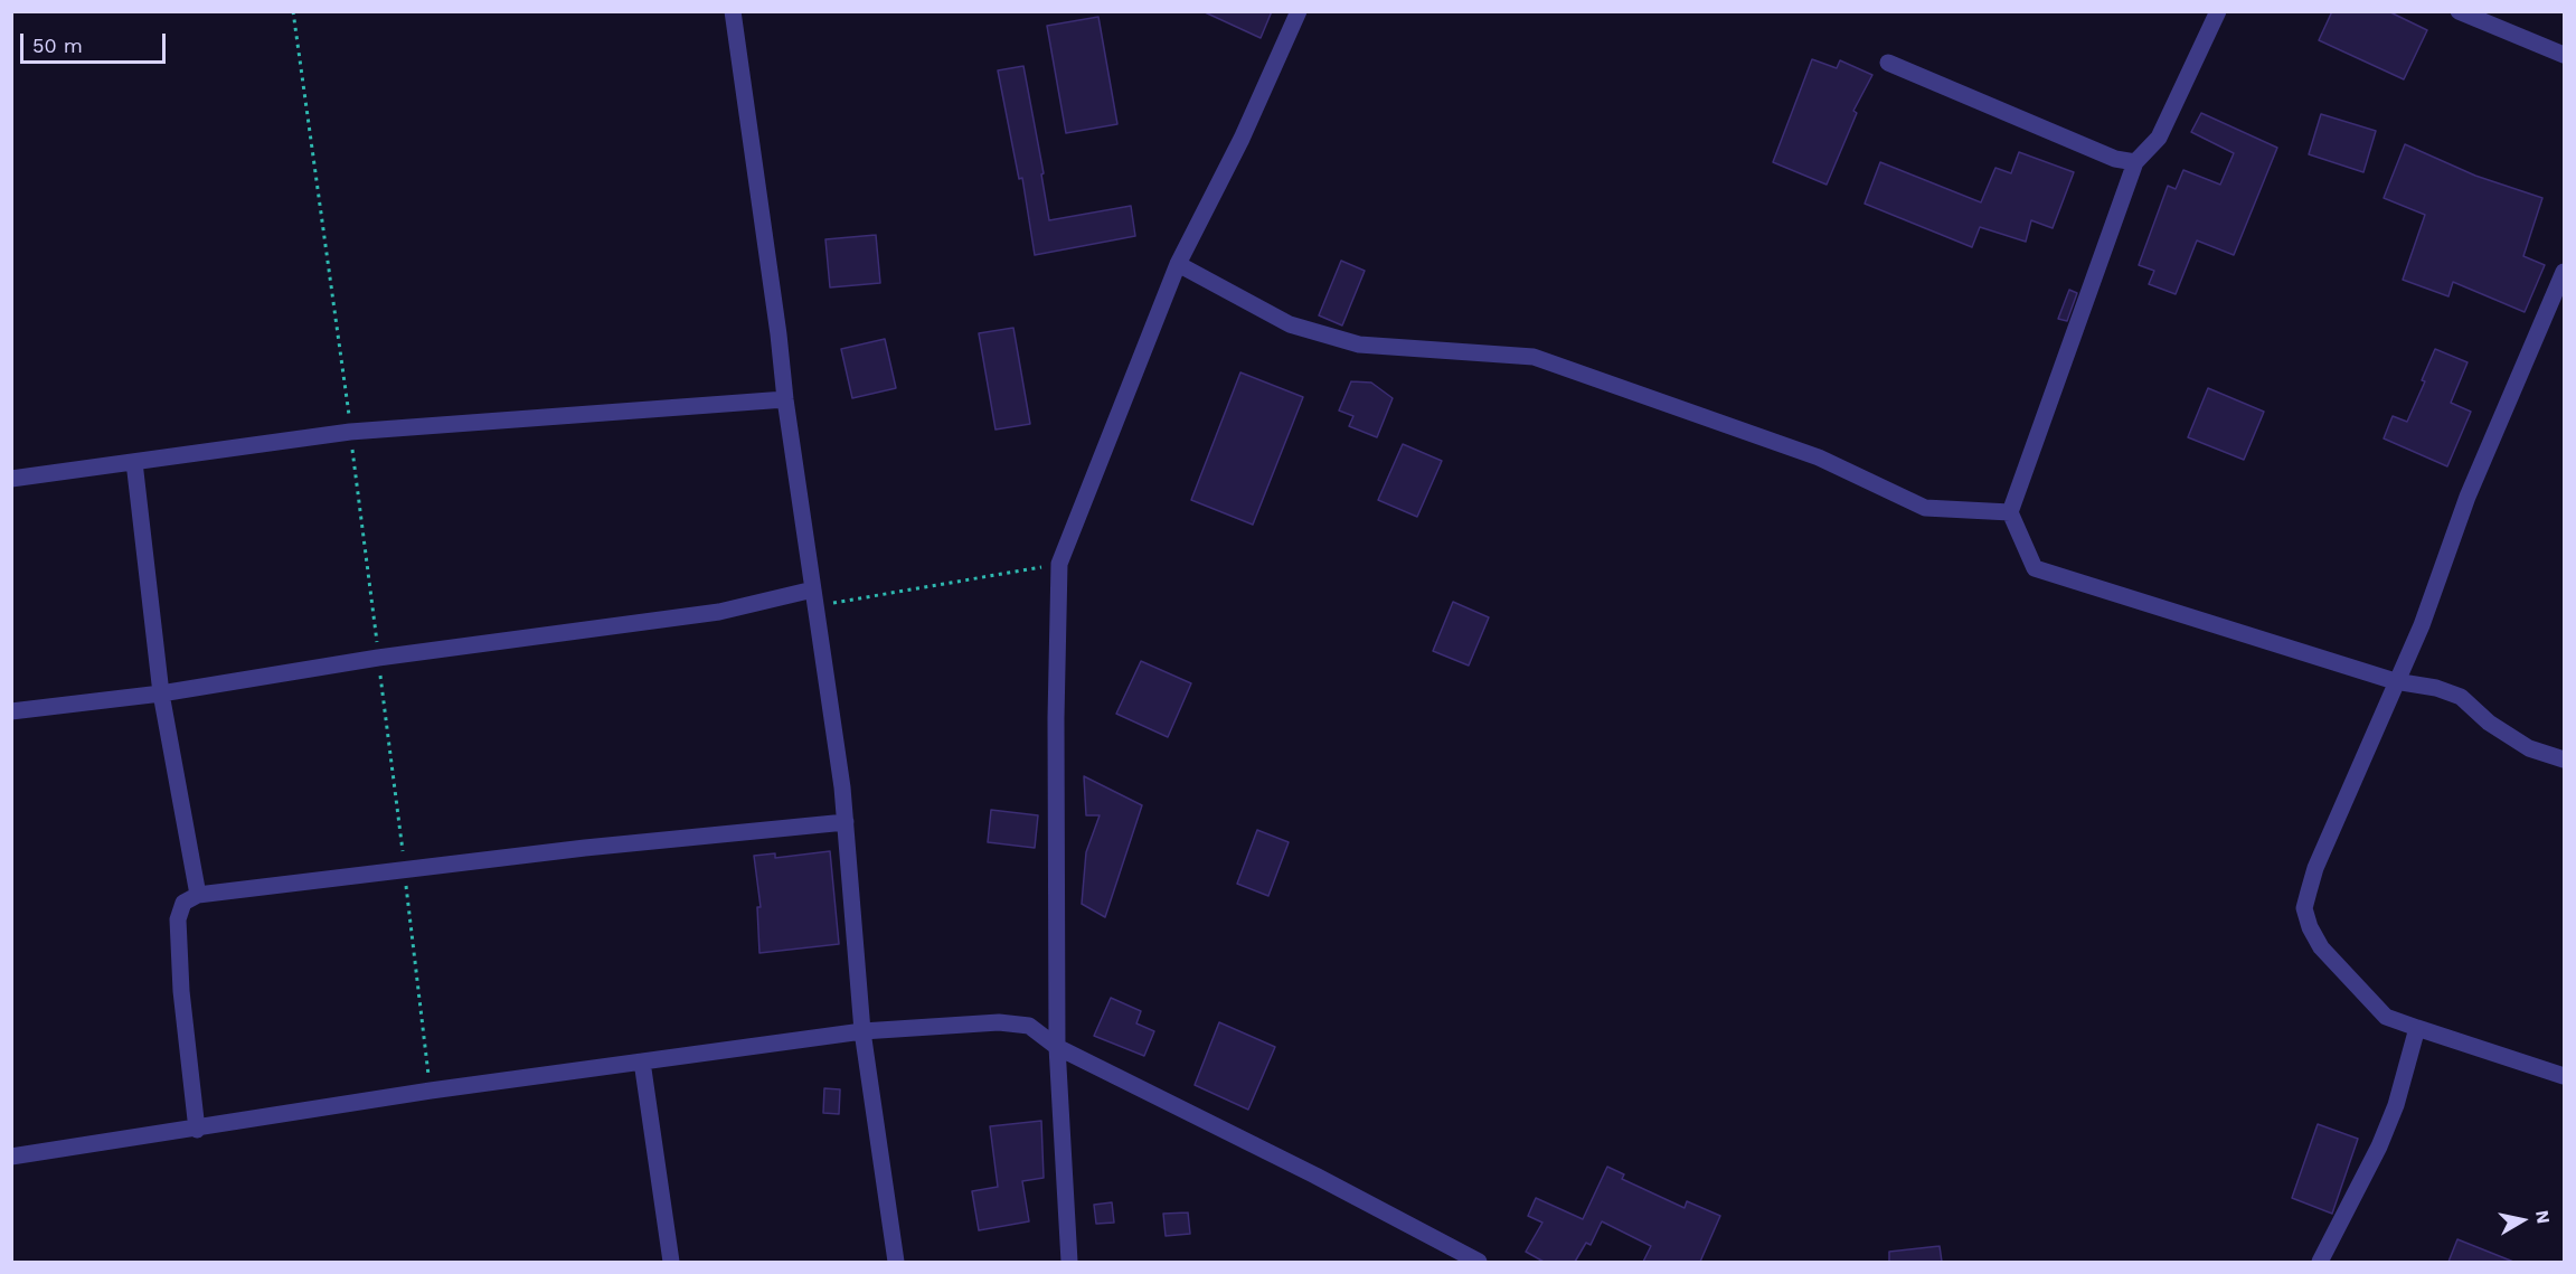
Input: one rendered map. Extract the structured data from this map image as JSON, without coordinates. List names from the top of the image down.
{
  "scale_bar": "50 m",
  "north": "right"
}
